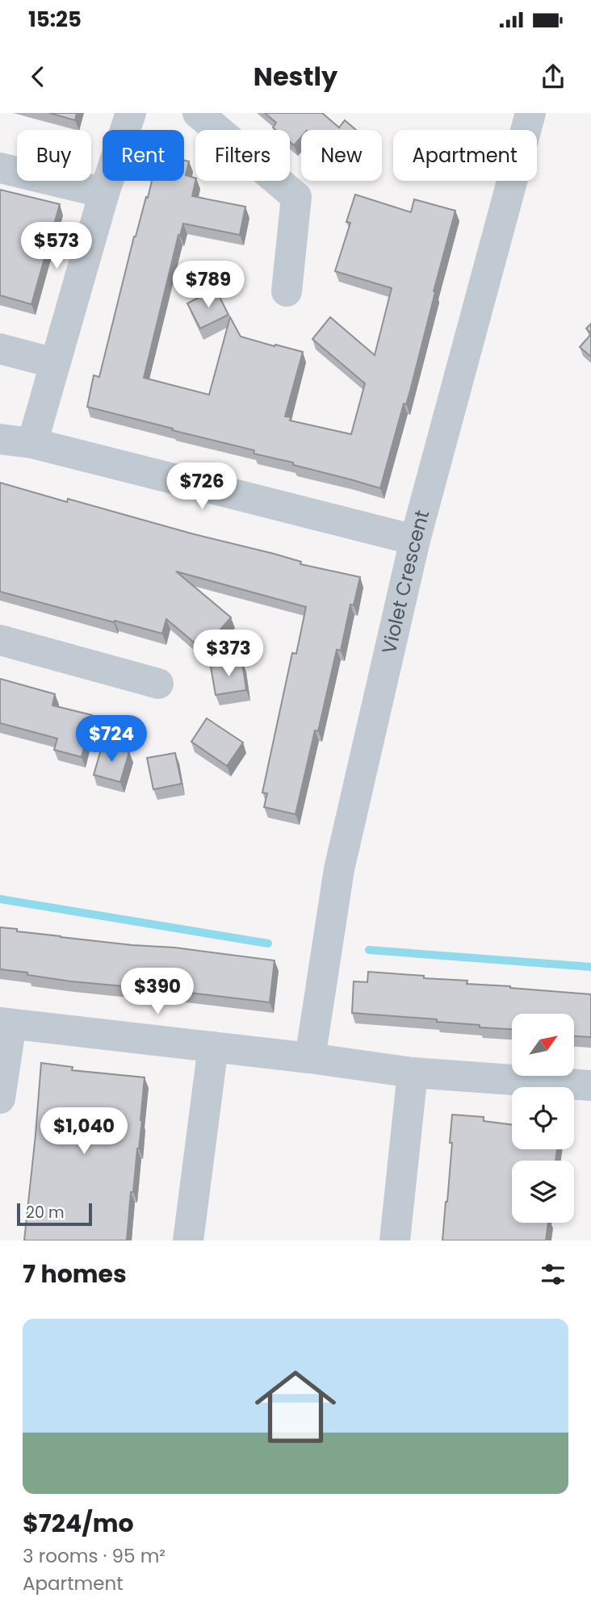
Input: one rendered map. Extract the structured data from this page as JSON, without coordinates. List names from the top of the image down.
{
  "streets": {
    "street": ["Violet Crescent"]
  },
  "scale_bar": "20 m",
  "north": "top right",
  "page": {
    "status": "15:25",
    "header": "Nestly",
    "chip": [
      "Buy",
      "Rent",
      "Filters",
      "New",
      "Apartment"
    ],
    "price": [
      "$573",
      "$789",
      "$726",
      "$373",
      "$724",
      "$390",
      "$1,040"
    ],
    "scale": "20 m",
    "heading": "7 homes",
    "list": [
      {
        "name": "$724/mo",
        "note": "3 rooms · 95 m² · Apartment"
      }
    ]
  }
}
